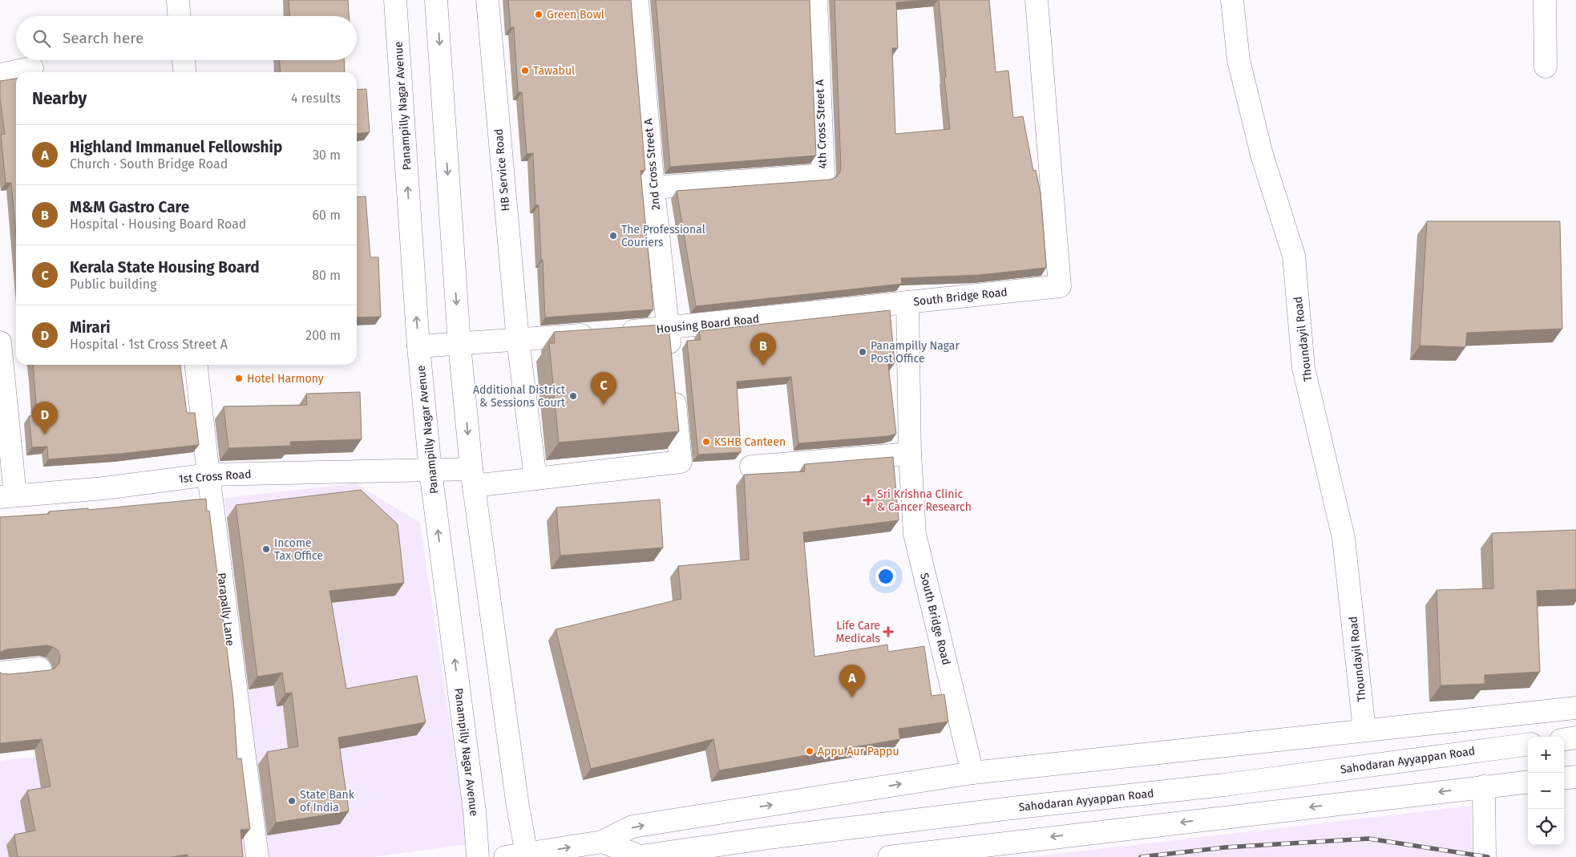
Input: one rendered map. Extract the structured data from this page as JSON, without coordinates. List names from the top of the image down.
{
  "streets": {
    "street": [
      "Panampilly Nagar Avenue",
      "4th Cross Street A",
      "2nd Cross Street A",
      "HB Service Road",
      "South Bridge Road",
      "Housing Board Road",
      "Thoundayil Road",
      "1st Cross Road",
      "Parapally Lane",
      "Sahodaran Ayyappan Road"
    ]
  },
  "crossings": [
    ["Panampilly Nagar Avenue", "Housing Board Road"],
    ["Panampilly Nagar Avenue", "1st Cross Road"],
    ["4th Cross Street A", "2nd Cross Street A"],
    ["2nd Cross Street A", "Housing Board Road"],
    ["HB Service Road", "Housing Board Road"],
    ["HB Service Road", "1st Cross Road"],
    ["South Bridge Road", "Housing Board Road"],
    ["1st Cross Road", "Parapally Lane"]
  ],
  "places": {
    "other": [
      "Green Bowl",
      "Tawabul",
      "The Professional Couriers",
      "Panampilly Nagar Post Office",
      "Hotel Harmony",
      "Additional District & Sessions Court",
      "KSHB Canteen",
      "Income Tax Office",
      "Appu Aur Pappu",
      "State Bank of India"
    ],
    "health": ["Sri Krishna Clinic & Cancer Research", "Life Care Medicals"]
  },
  "page": {
    "search": "Search here",
    "heading": ["Nearby", "4 results"],
    "list": [
      {
        "mark": "A",
        "name": "Highland Immanuel Fellowship",
        "note": "Church · South Bridge Road",
        "value": "30 m"
      },
      {
        "mark": "B",
        "name": "M&M Gastro Care",
        "note": "Hospital · Housing Board Road",
        "value": "60 m"
      },
      {
        "mark": "C",
        "name": "Kerala State Housing Board",
        "note": "Public building",
        "value": "80 m"
      },
      {
        "mark": "D",
        "name": "Mirari",
        "note": "Hospital · 1st Cross Street A",
        "value": "200 m"
      }
    ],
    "pins": [
      "B",
      "C",
      "D",
      "A"
    ],
    "map_buttons": ["+", "−"]
  }
}
